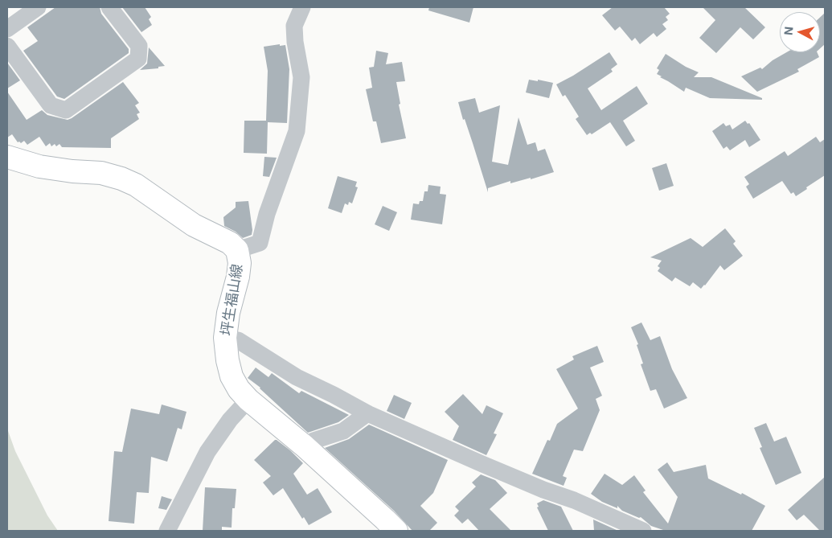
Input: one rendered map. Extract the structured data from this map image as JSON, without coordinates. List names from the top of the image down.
{
  "streets": {
    "main road": ["坪生福山線"]
  },
  "north": "left"
}
